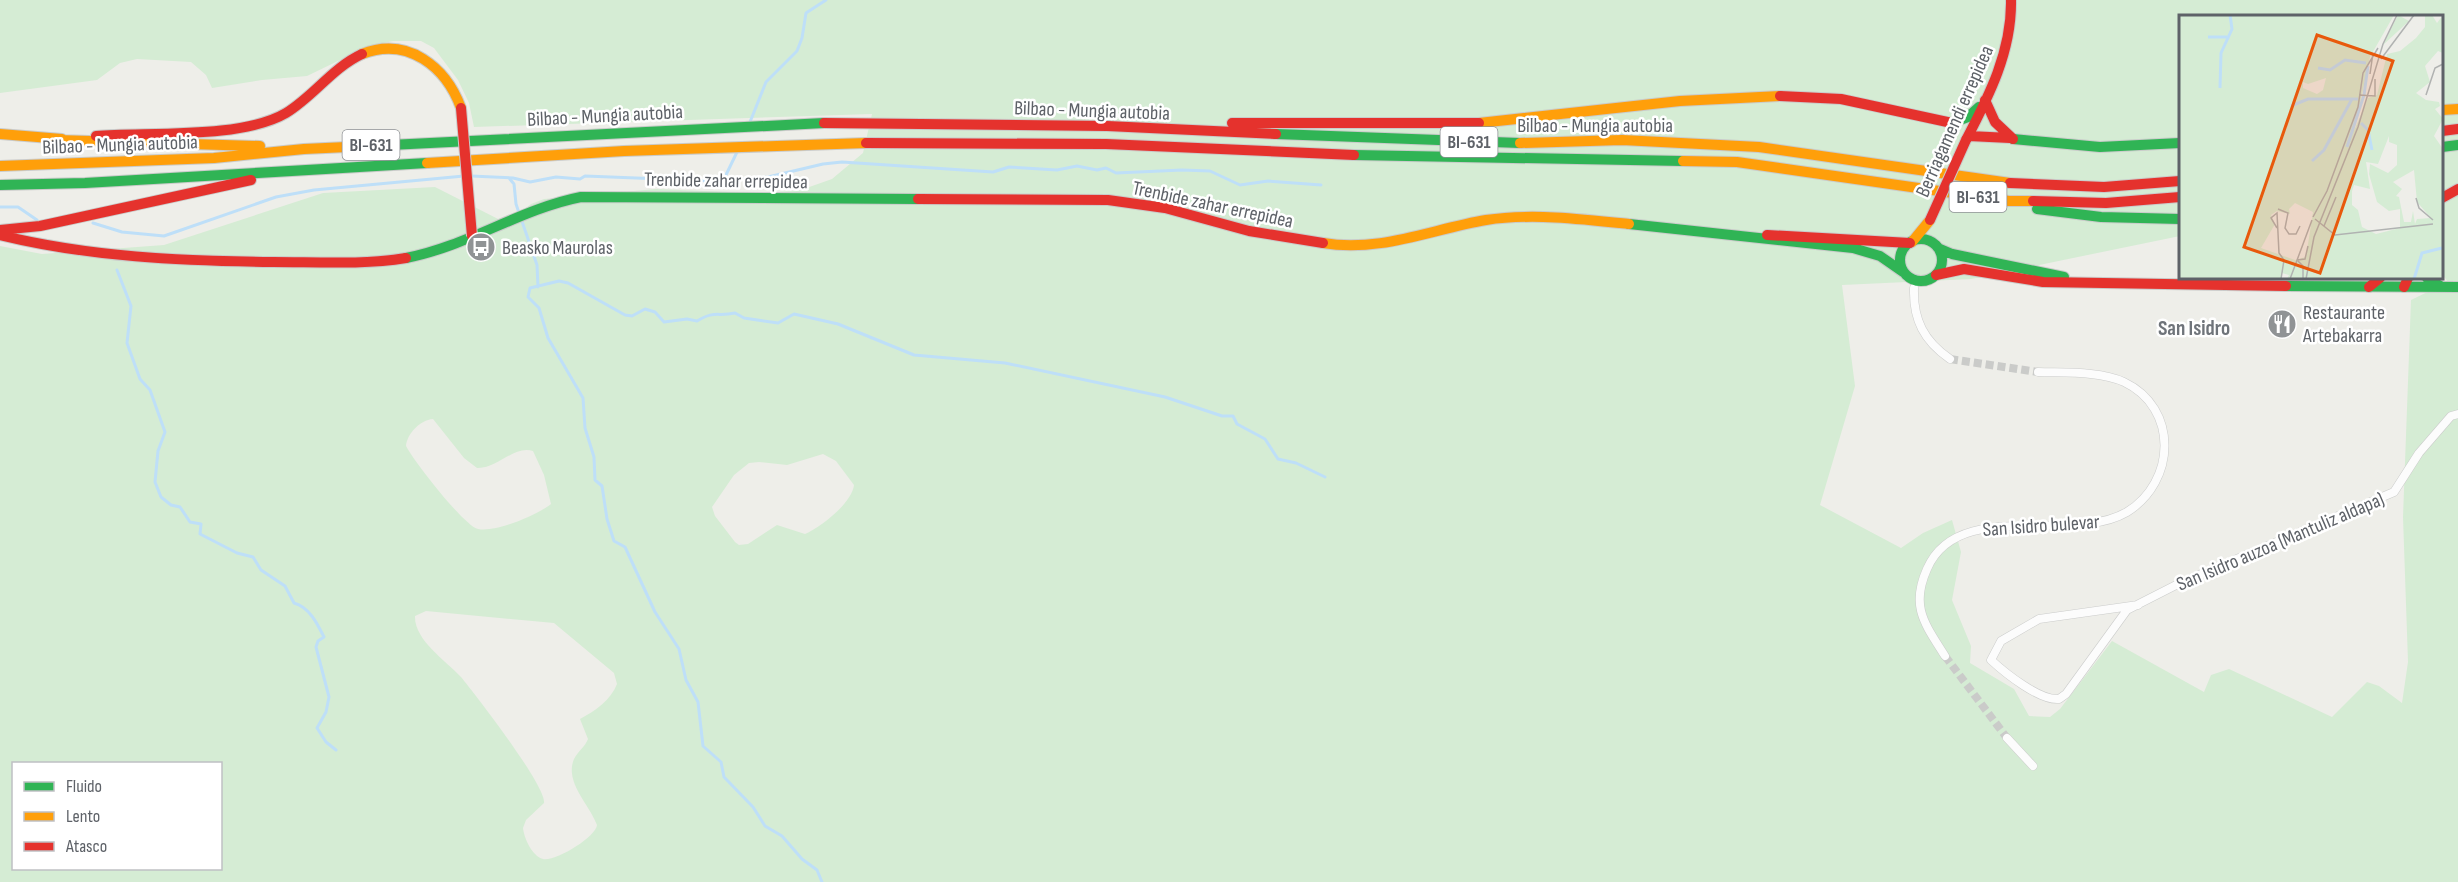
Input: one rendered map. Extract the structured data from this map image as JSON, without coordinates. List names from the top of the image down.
{
  "streets": {
    "main road": [
      "Bilbao - Mungia autobia",
      "Berriagamendi errepidea",
      "BI-631",
      "Trenbide zahar errepidea"
    ],
    "street": ["San Isidro bulevar", "San Isidro auzoa (Mantuliz aldapa)"]
  },
  "crossings": [
    ["Berriagamendi errepidea", "Trenbide zahar errepidea"]
  ],
  "districts": ["San Isidro"],
  "places": {
    "bus stop": ["Beasko Maurolas"],
    "restaurant": ["Restaurante Artebakarra"]
  },
  "legend": ["Fluido", "Lento", "Atasco"]
}
